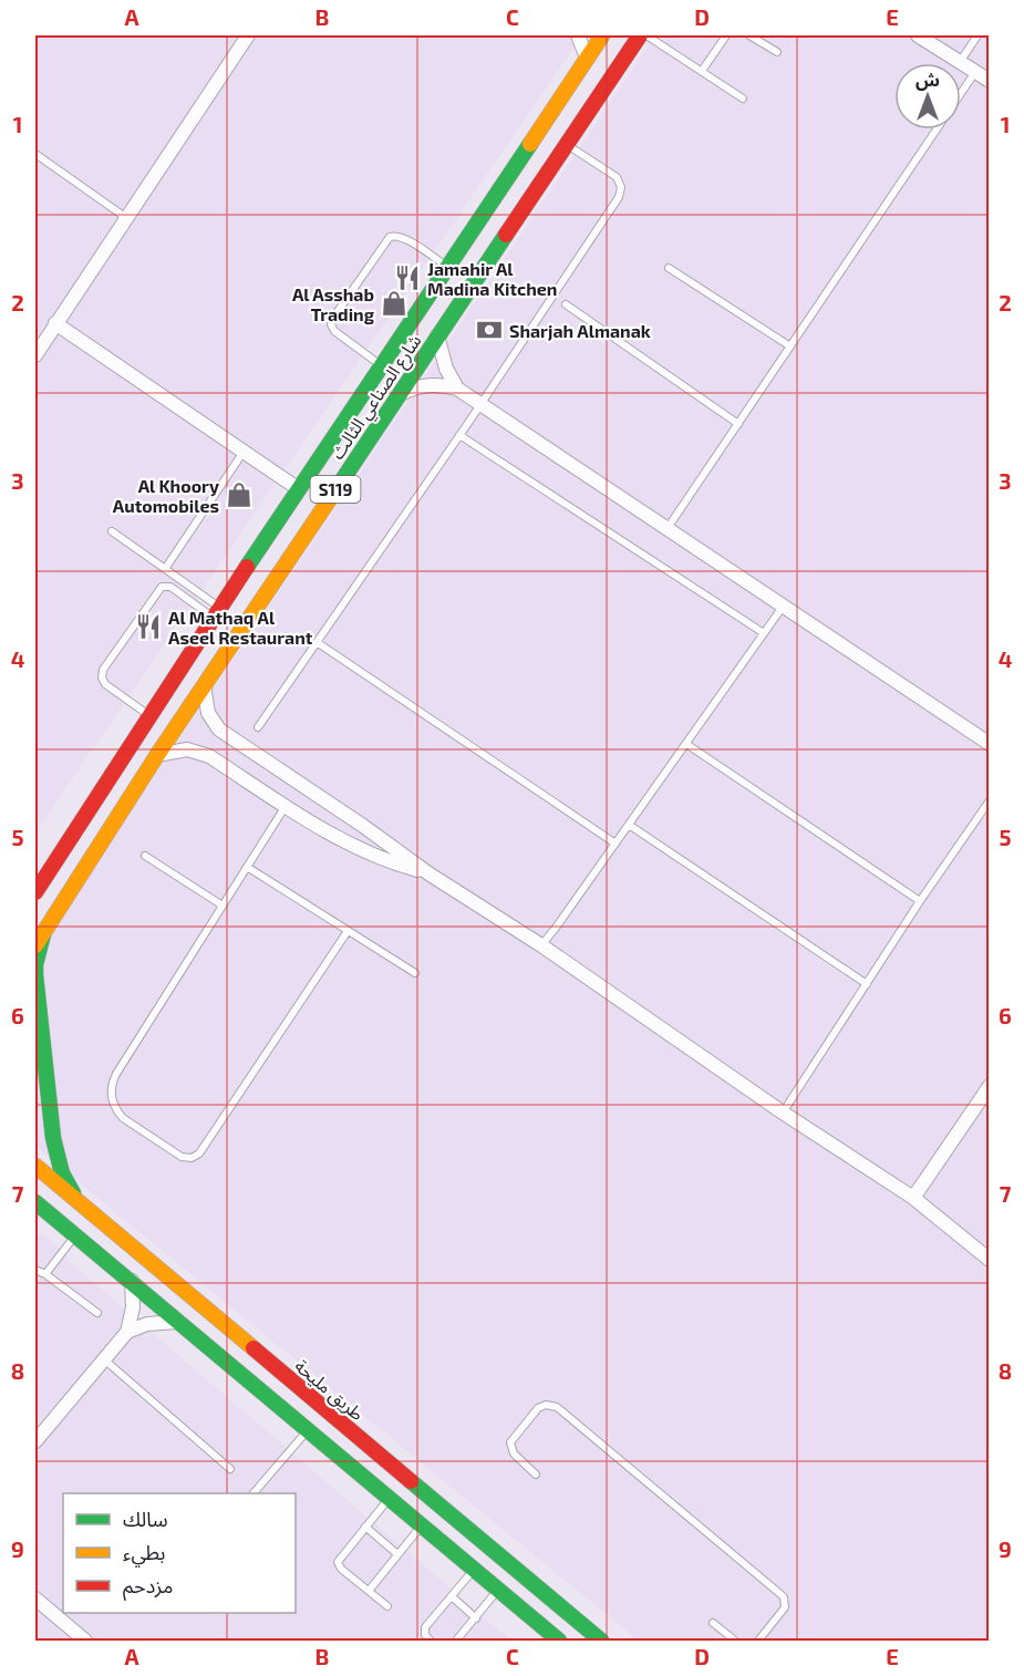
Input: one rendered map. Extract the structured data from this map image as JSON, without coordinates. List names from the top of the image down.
{
  "streets": {
    "main road": ["شارع الصناعي الثالث", "S119", "طريق مليحة"]
  },
  "crossings": [
    ["شارع الصناعي الثالث", "طريق مليحة"]
  ],
  "places": {
    "restaurant": ["Jamahir Al Madina Kitchen", "Al Mathaq Al Aseel Restaurant"],
    "shop": ["Al Asshab Trading", "Al Khoory Automobiles"],
    "bank": ["Sharjah Almanak"]
  },
  "legend": ["سالك", "بطيء", "مزدحم"],
  "north": "top",
  "grid": {
    "columns": [
      "A",
      "B",
      "C",
      "D",
      "E"
    ],
    "rows": [
      "1",
      "2",
      "3",
      "4",
      "5",
      "6",
      "7",
      "8",
      "9"
    ]
  }
}
